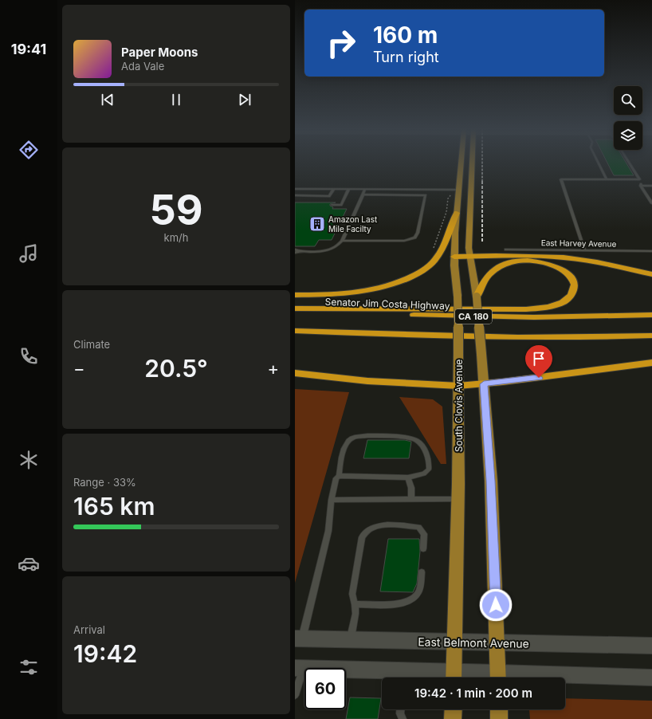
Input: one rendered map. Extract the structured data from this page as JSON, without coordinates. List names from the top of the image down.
{
  "streets": {
    "highway": ["Senator Jim Costa Highway", "CA 180"],
    "main road": ["South Clovis Avenue", "East Belmont Avenue"],
    "lane": ["East Harvey Avenue"]
  },
  "crossings": [
    ["South Clovis Avenue", "East Belmont Avenue"]
  ],
  "places": {
    "building": ["Amazon Last Mile Facilty"]
  },
  "page": {
    "tabs": "19:41",
    "turn": ["160 m", "Turn right"],
    "song": ["Paper Moons", "Ada Vale"],
    "tile": [
      ["59", "km/h"],
      "Climate",
      ["Range · 33%", "165 km"],
      ["Arrival", "19:42"]
    ],
    "heat": ["−", "20.5°", "+"],
    "limit": "60",
    "trip": "19:42 · 1 min · 200 m"
  }
}
